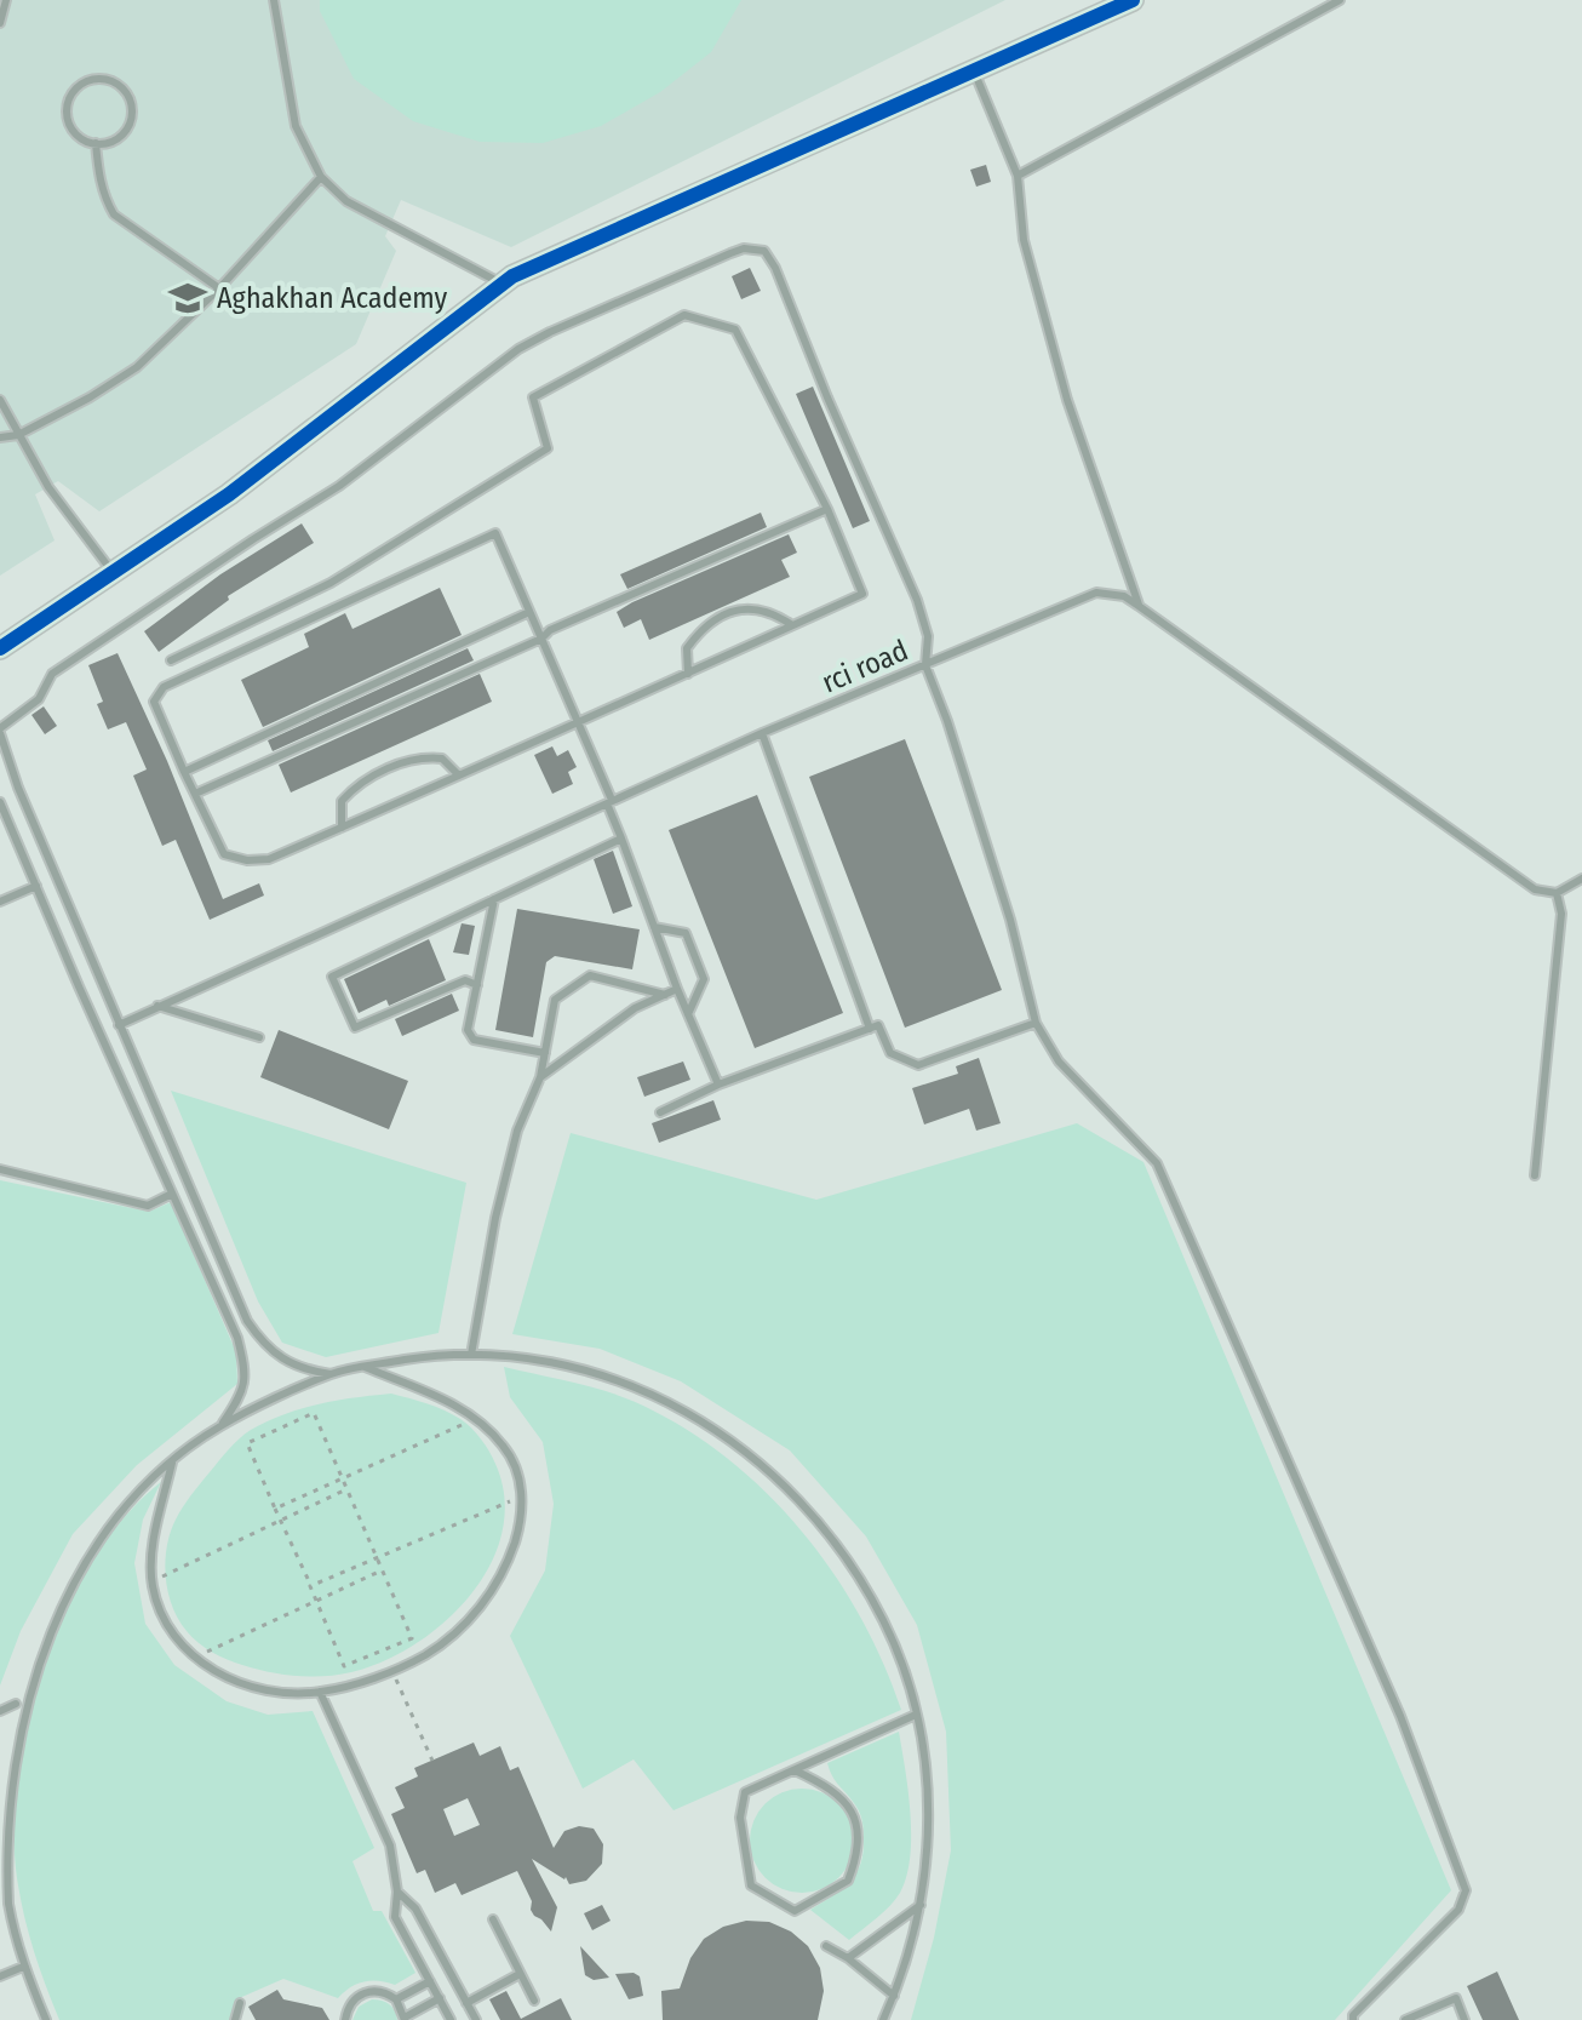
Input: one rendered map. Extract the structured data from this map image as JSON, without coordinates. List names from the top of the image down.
{
  "streets": {
    "lane": ["rci road"]
  },
  "places": {
    "school or university": ["Aghakhan Academy"]
  }
}
